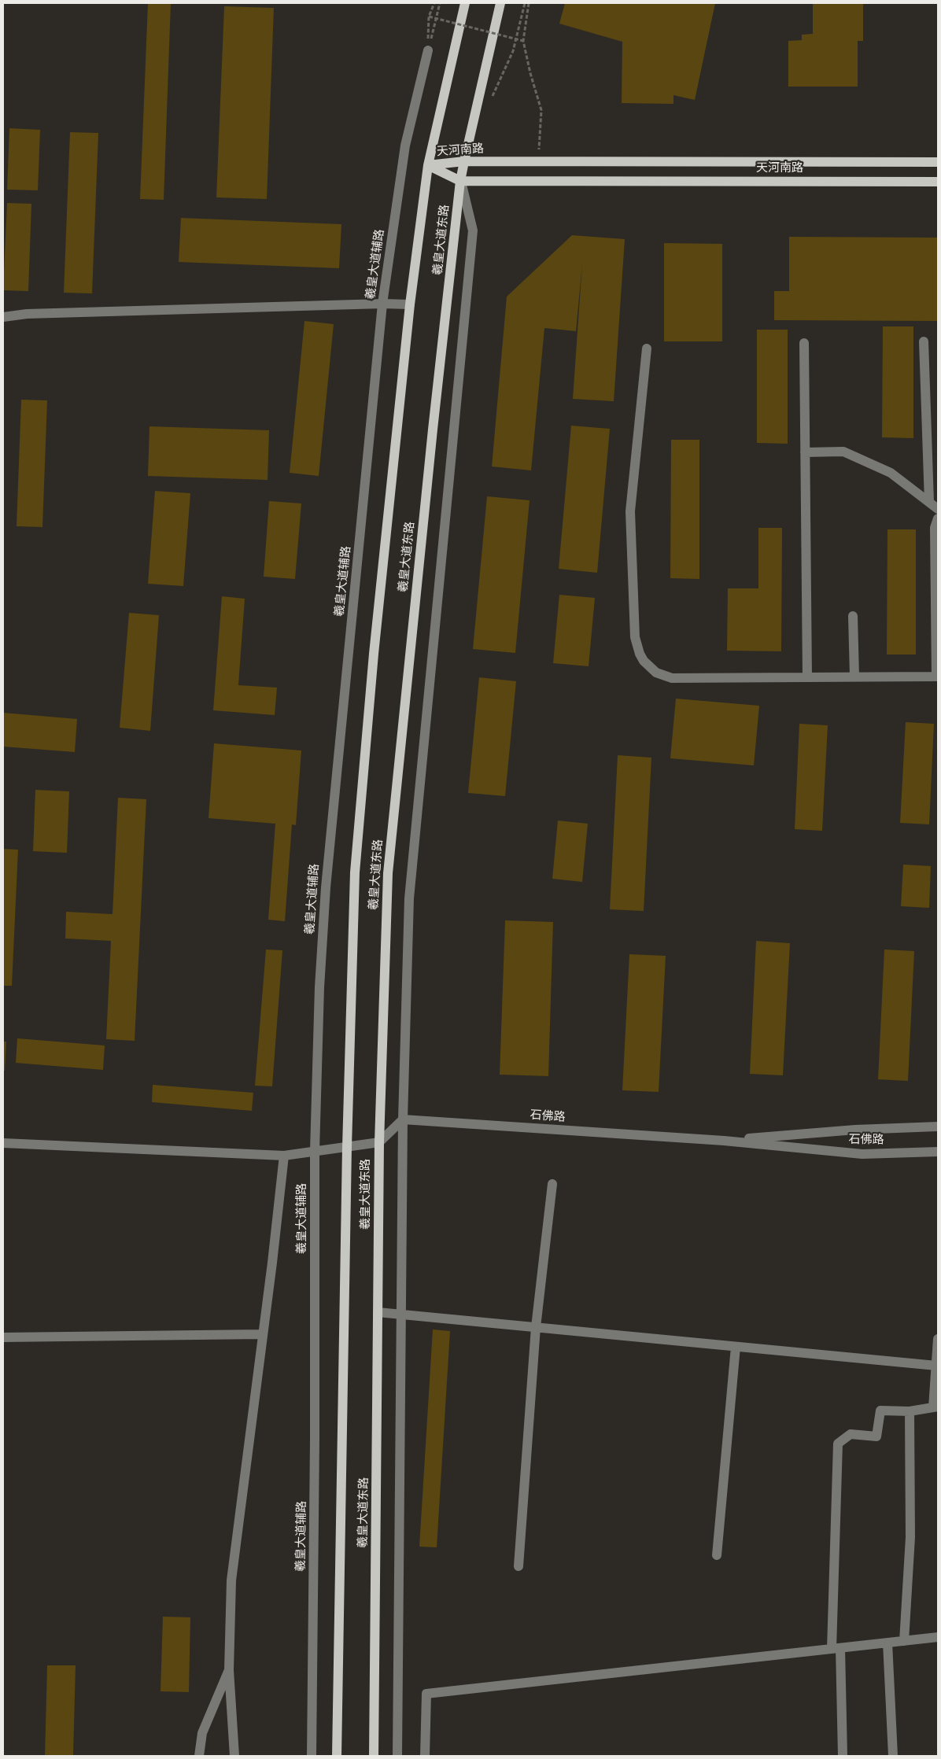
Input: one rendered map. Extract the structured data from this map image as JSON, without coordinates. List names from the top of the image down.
{
  "streets": {
    "main road": ["天河南路", "羲皇大道东路"],
    "street": ["羲皇大道辅路", "石佛路"]
  },
  "crossings": [
    ["天河南路", "羲皇大道东路"]
  ]
}
